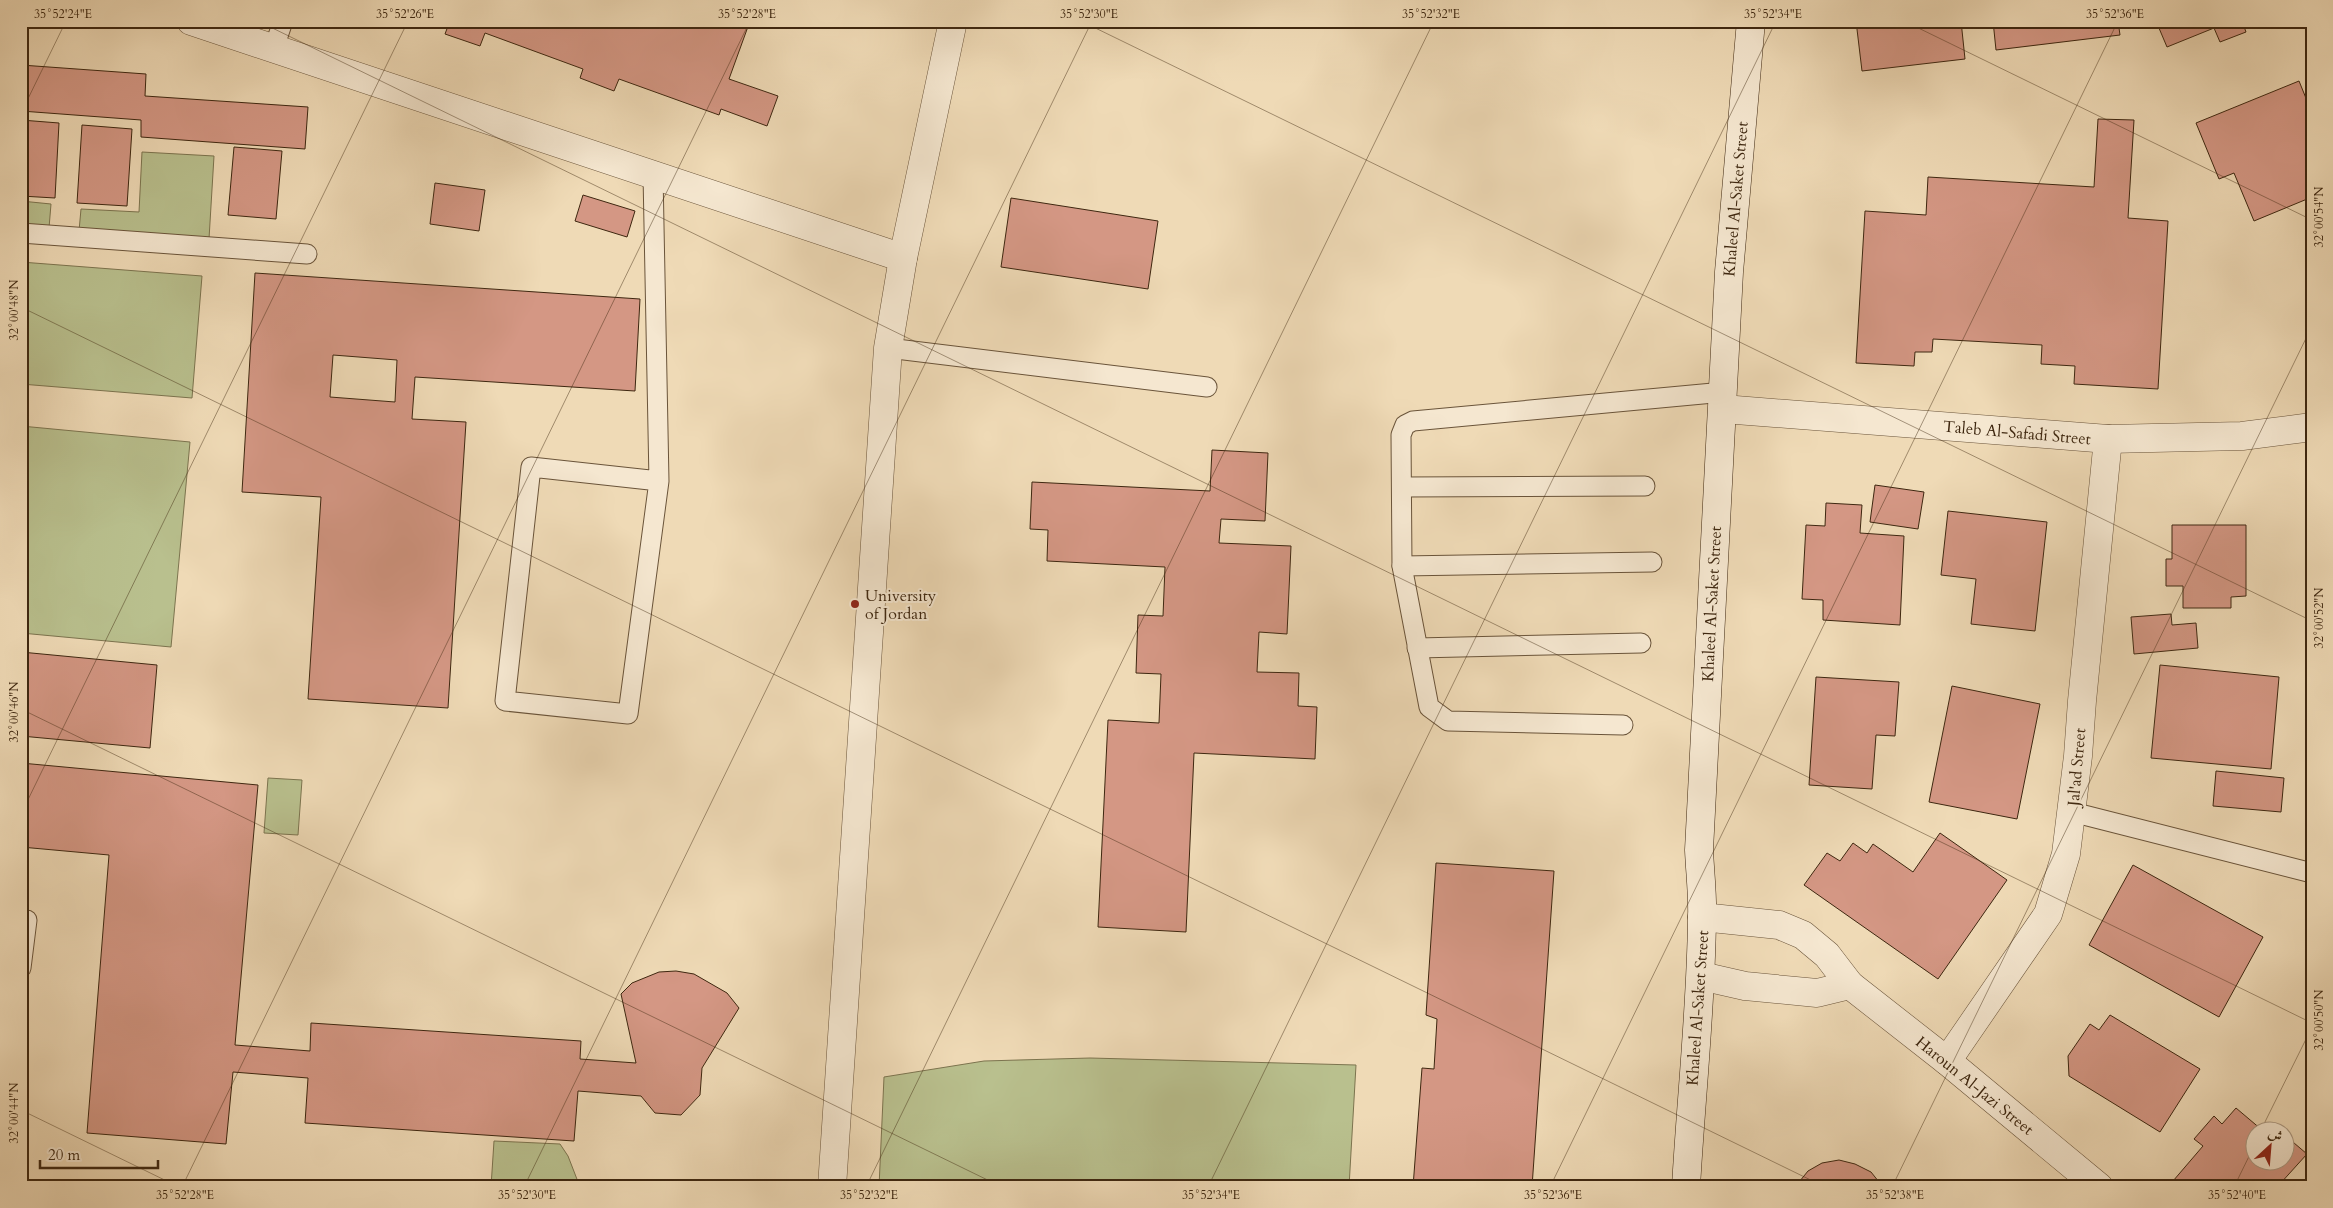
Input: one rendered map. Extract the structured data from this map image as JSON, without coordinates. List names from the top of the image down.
{
  "streets": {
    "street": [
      "Khaleel Al-Saket Street",
      "Taleb Al-Safadi Street",
      "Jal'ad Street",
      "Haroun Al-Jazi Street"
    ]
  },
  "crossings": [
    ["Khaleel Al-Saket Street", "Taleb Al-Safadi Street"],
    ["Khaleel Al-Saket Street", "Haroun Al-Jazi Street"],
    ["Taleb Al-Safadi Street", "Jal'ad Street"],
    ["Jal'ad Street", "Haroun Al-Jazi Street"]
  ],
  "places": ["University of Jordan"],
  "scale_bar": "20 m",
  "north": "top right",
  "coordinates": [
    "35°52'24\"E",
    "35°52'26\"E",
    "35°52'28\"E",
    "35°52'30\"E",
    "35°52'32\"E",
    "35°52'34\"E",
    "35°52'36\"E",
    "32°00'54\"N",
    "32°00'48\"N",
    "32°00'52\"N",
    "32°00'46\"N",
    "32°00'50\"N",
    "32°00'44\"N",
    "35°52'38\"E",
    "35°52'40\"E"
  ]
}
